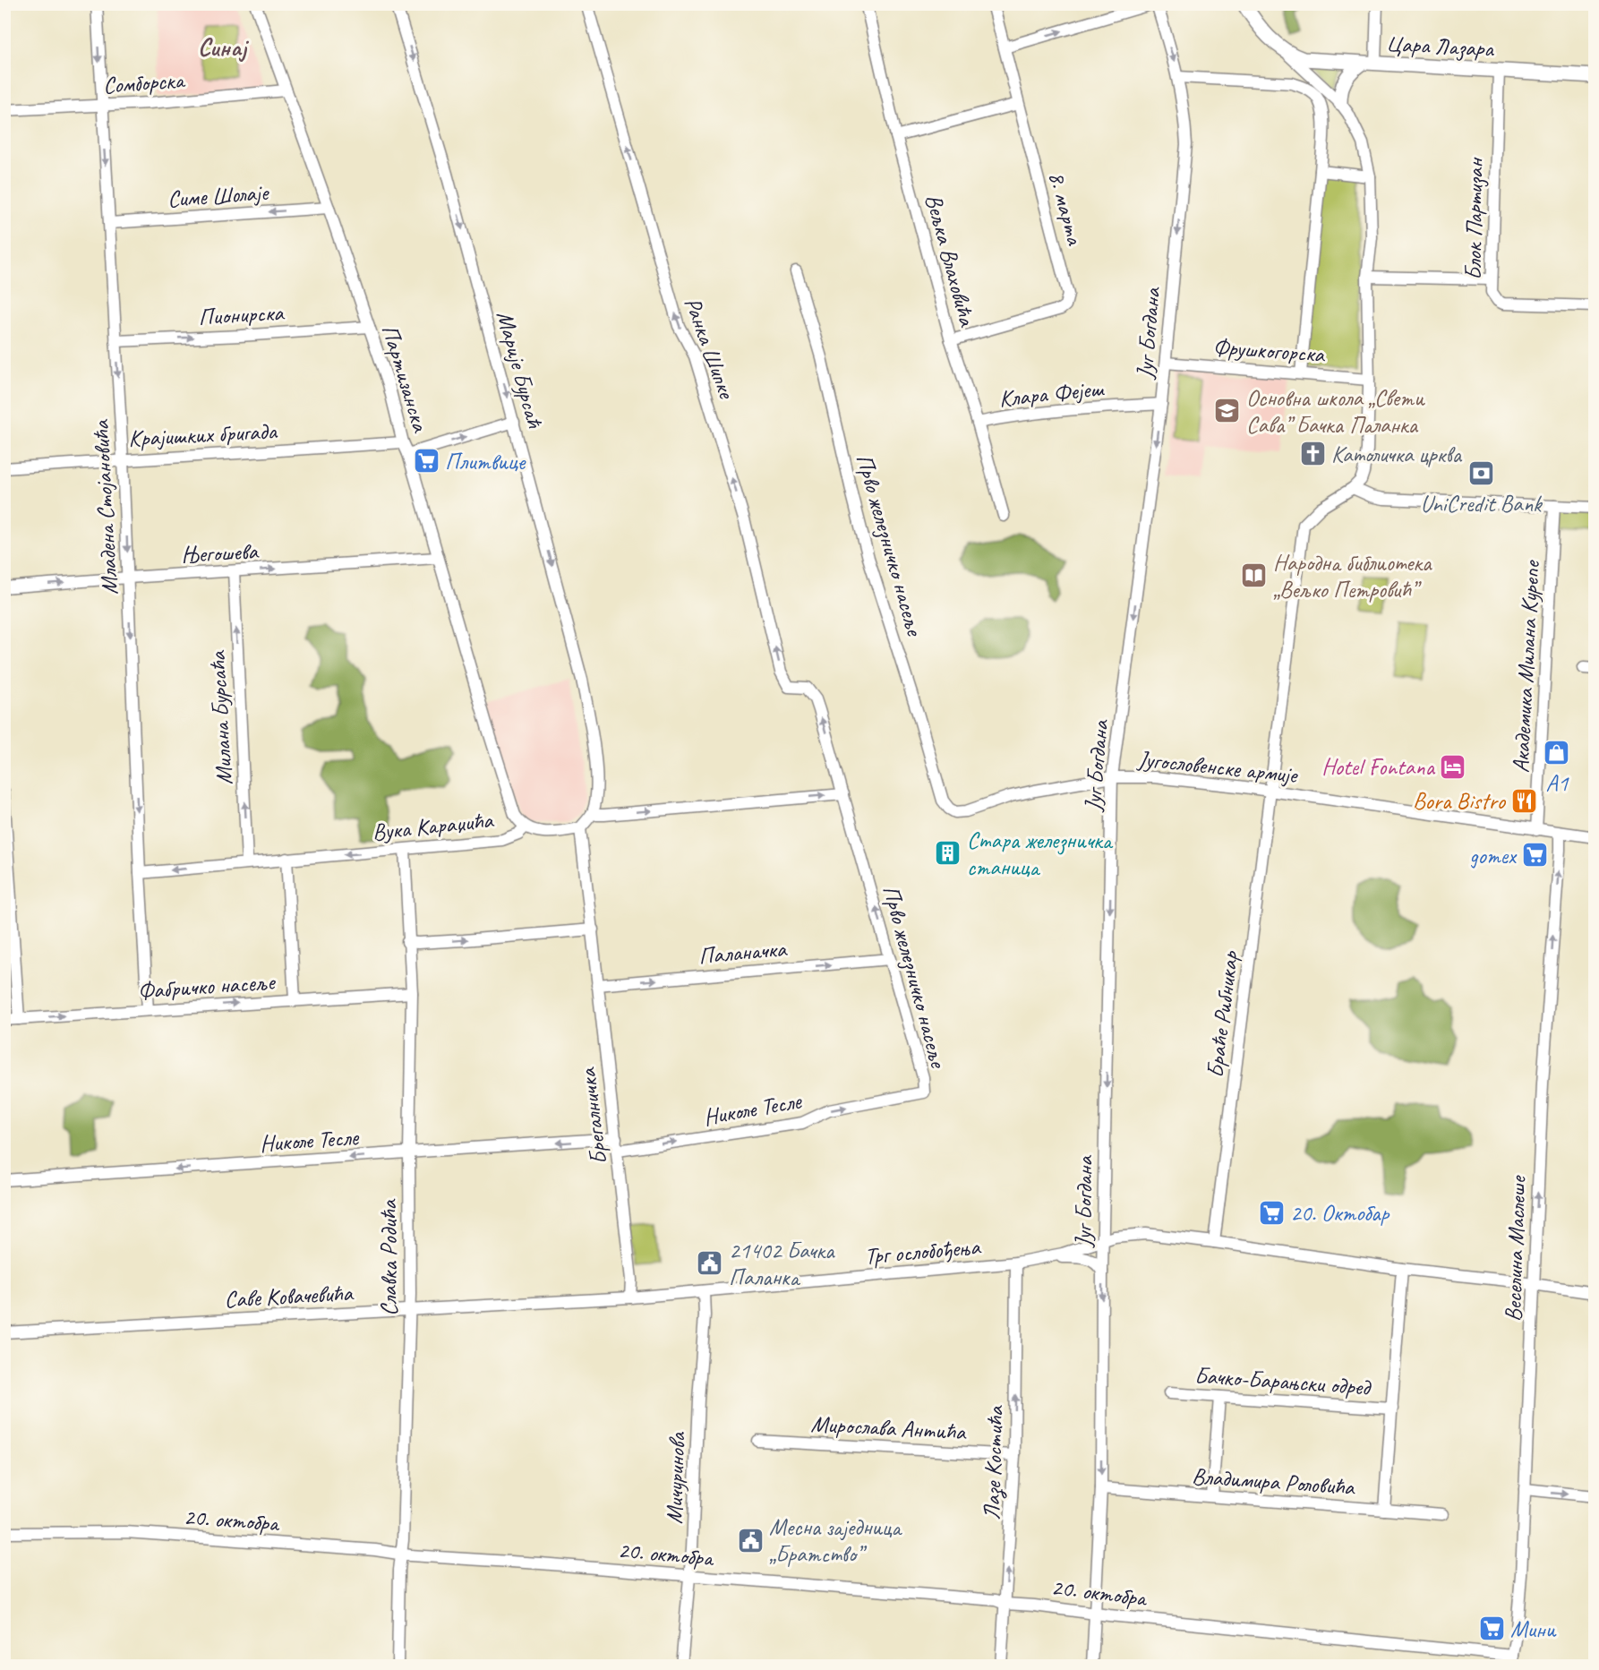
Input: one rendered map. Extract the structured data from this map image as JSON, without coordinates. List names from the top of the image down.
{
  "streets": {
    "main road": ["Цара Лазара"],
    "street": [
      "Сомборска",
      "Симе Шолаје",
      "8. марта",
      "Блок Партизан",
      "Вељка Влаховића",
      "Пионирска",
      "Југ Богдана",
      "Ранка Шипке",
      "Фрушкогорска",
      "Марије Бурсаћ",
      "Партизанска",
      "Клара Фејеш",
      "Крајишких бригада",
      "Младена Стојановића",
      "Прво железничко насеље",
      "Његошева",
      "Академика Милана Курепе",
      "Милана Бурсаћа",
      "Југословенске армије",
      "Вука Караџића",
      "Паланачка",
      "Фабричко насеље",
      "Браће Рибникар",
      "Николе Тесле",
      "Брегалничка",
      "Веселина Маслеше",
      "Трг ослобођења",
      "Славка Родића",
      "Саве Ковачевића",
      "Бачко-Барањски одред",
      "Мирослава Антића",
      "Лазе Костића",
      "Мичуринова",
      "Владимира Роловића",
      "20. октобра"
    ]
  },
  "crossings": [
    ["Цара Лазара", "Блок Партизан"],
    ["Сомборска", "Партизанска"],
    ["Сомборска", "Младена Стојановића"],
    ["Симе Шолаје", "Партизанска"],
    ["Симе Шолаје", "Младена Стојановића"],
    ["8. марта", "Вељка Влаховића"],
    ["Вељка Влаховића", "Клара Фејеш"],
    ["Пионирска", "Партизанска"],
    ["Пионирска", "Младена Стојановића"],
    ["Југ Богдана", "Фрушкогорска"],
    ["Југ Богдана", "Клара Фејеш"],
    ["Југ Богдана", "Југословенске армије"],
    ["Југ Богдана", "Трг ослобођења"],
    ["Југ Богдана", "Владимира Роловића"],
    ["Југ Богдана", "20. октобра"],
    ["Ранка Шипке", "Прво железничко насеље"],
    ["Партизанска", "Крајишких бригада"],
    ["Партизанска", "Његошева"],
    ["Партизанска", "Вука Караџића"],
    ["Крајишких бригада", "Младена Стојановића"],
    ["Младена Стојановића", "Његошева"],
    ["Младена Стојановића", "Вука Караџића"],
    ["Младена Стојановића", "Фабричко насеље"],
    ["Прво железничко насеље", "Југословенске армије"],
    ["Прво железничко насеље", "Паланачка"],
    ["Прво железничко насеље", "Николе Тесле"],
    ["Његошева", "Милана Бурсаћа"],
    ["Академика Милана Курепе", "Југословенске армије"],
    ["Милана Бурсаћа", "Вука Караџића"],
    ["Југословенске армије", "Браће Рибникар"],
    ["Југословенске армије", "Веселина Маслеше"],
    ["Вука Караџића", "Брегалничка"],
    ["Вука Караџића", "Славка Родића"],
    ["Паланачка", "Брегалничка"],
    ["Фабричко насеље", "Славка Родића"],
    ["Браће Рибникар", "Трг ослобођења"],
    ["Николе Тесле", "Брегалничка"],
    ["Николе Тесле", "Славка Родића"],
    ["Брегалничка", "Саве Ковачевића"],
    ["Веселина Маслеше", "Трг ослобођења"],
    ["Веселина Маслеше", "20. октобра"],
    ["Трг ослобођења", "Саве Ковачевића"],
    ["Трг ослобођења", "Лазе Костића"],
    ["Трг ослобођења", "Мичуринова"],
    ["Славка Родића", "Саве Ковачевића"],
    ["Славка Родића", "20. октобра"],
    ["Саве Ковачевића", "Мичуринова"],
    ["Мирослава Антића", "Лазе Костића"],
    ["Лазе Костића", "20. октобра"],
    ["Мичуринова", "20. октобра"]
  ],
  "one_way": [
    "Симе Шолаје",
    "Пионирска",
    "Југ Богдана",
    "Ранка Шипке",
    "Марије Бурсаћ",
    "Младена Стојановића",
    "Његошева",
    "Милана Бурсаћа",
    "Вука Караџића",
    "Паланачка",
    "Фабричко насеље",
    "Веселина Маслеше",
    "Лазе Костића"
  ],
  "districts": ["Синај"],
  "places": {
    "school or university": ["Основна школа „Свети Сава” Бачка Паланка"],
    "church": ["Католичка црква"],
    "supermarket": [
      "Плитвице",
      "gomex",
      "20. Октобар",
      "Мини"
    ],
    "bank": ["UniCredit Bank"],
    "library": ["Народна библиотека „Вељко Петровић”"],
    "shop": ["A1"],
    "hotel": ["Hotel Fontana"],
    "restaurant": ["Bora Bistro"],
    "building": ["Стара железничка станица"],
    "public building": ["21402 Бачка Паланка", "Месна заједница „Братство”"]
  }
}
